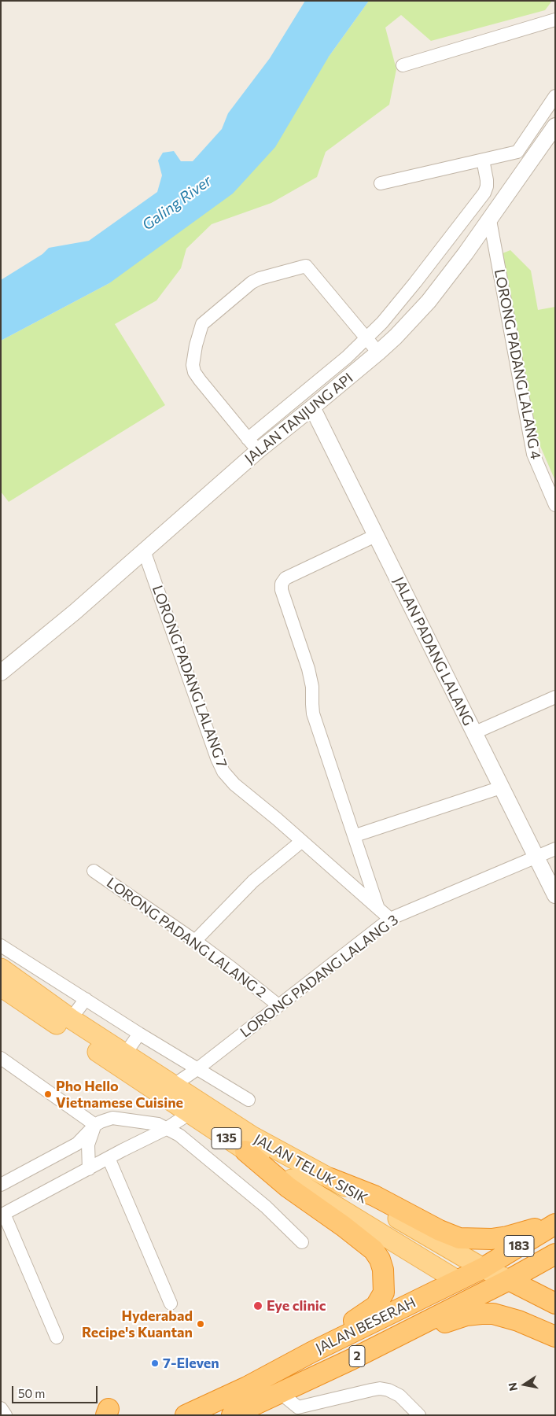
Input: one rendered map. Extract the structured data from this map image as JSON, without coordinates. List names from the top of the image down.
{
  "streets": {
    "highway": ["183", "JALAN BESERAH", "2"],
    "main road": ["135", "JALAN TELUK SISIK"],
    "street": [
      "LORONG PADANG LALANG 4",
      "JALAN TANJUNG API",
      "JALAN PADANG LALANG",
      "LORONG PADANG LALANG 7",
      "LORONG PADANG LALANG 2",
      "LORONG PADANG LALANG 3"
    ]
  },
  "crossings": [
    ["LORONG PADANG LALANG 4", "JALAN TANJUNG API"],
    ["JALAN TANJUNG API", "JALAN PADANG LALANG"],
    ["JALAN TANJUNG API", "LORONG PADANG LALANG 7"],
    ["JALAN PADANG LALANG", "LORONG PADANG LALANG 3"],
    ["LORONG PADANG LALANG 7", "LORONG PADANG LALANG 3"],
    ["LORONG PADANG LALANG 2", "LORONG PADANG LALANG 3"],
    ["LORONG PADANG LALANG 3", "JALAN TELUK SISIK"],
    ["JALAN TELUK SISIK", "183"],
    ["JALAN TELUK SISIK", "JALAN BESERAH"],
    ["183", "JALAN BESERAH"]
  ],
  "water": ["Galing River"],
  "places": [
    "Pho Hello Vietnamese Cuisine",
    "Eye clinic",
    "Hyderabad Recipe's Kuantan",
    "7-Eleven"
  ],
  "scale_bar": "50 m",
  "north": "left"
}
